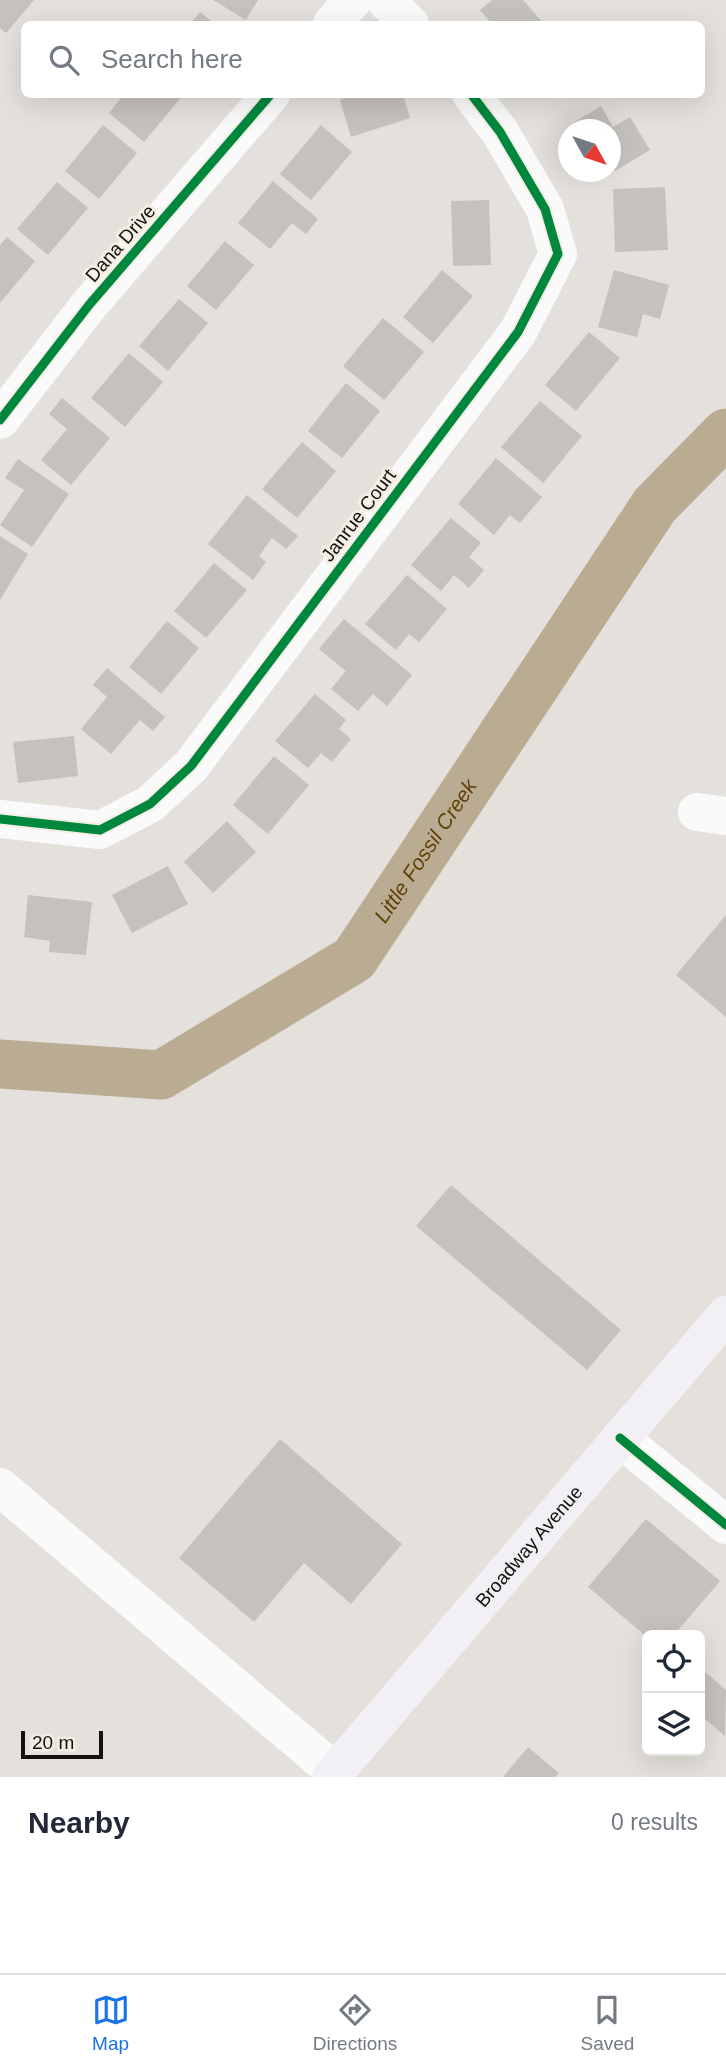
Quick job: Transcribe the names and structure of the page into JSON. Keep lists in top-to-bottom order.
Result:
{
  "streets": {
    "main road": ["Broadway Avenue"],
    "street": ["Dana Drive", "Janrue Court"]
  },
  "water": ["Little Fossil Creek"],
  "scale_bar": "20 m",
  "north": "bottom right",
  "page": {
    "search": "Search here",
    "scale": "20 m",
    "heading": ["Nearby", "0 results"],
    "nav": ["Map", "Directions", "Saved"]
  }
}
